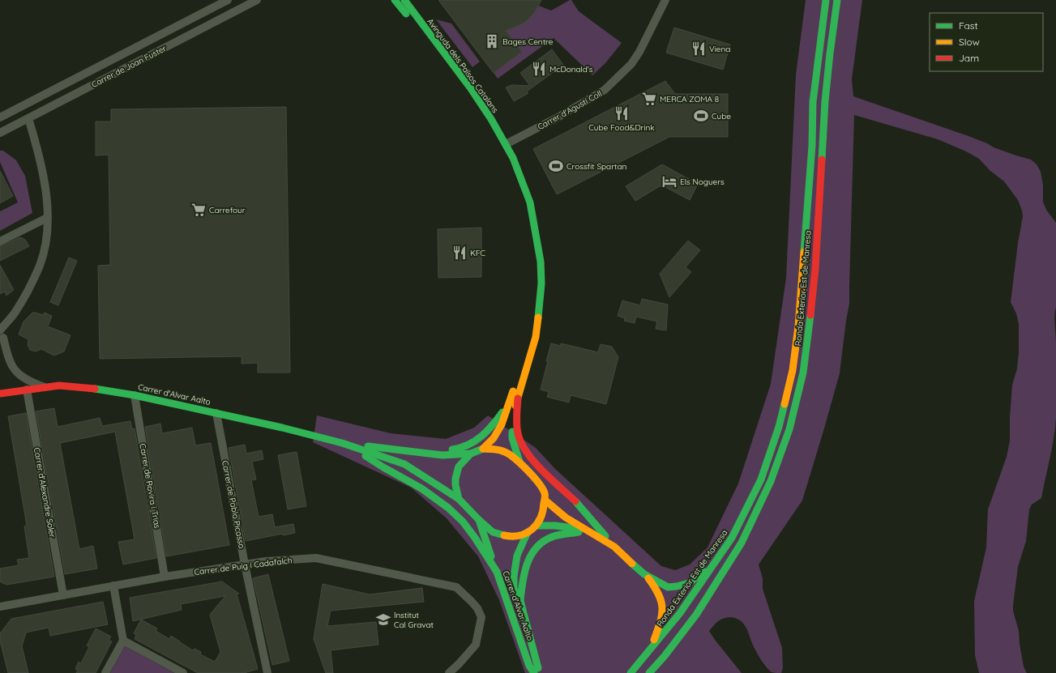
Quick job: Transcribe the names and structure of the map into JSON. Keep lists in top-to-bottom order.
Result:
{
  "streets": {
    "main road": ["Avinguda dels Països Catalans", "Ronda Exterior Est de Manresa", "Carrer d'Alvar Aalto"],
    "street": [
      "Carrer de Joan Fuster",
      "Carrer d'Agustí Coll",
      "Carrer de Rovira i Trias",
      "Carrer d'Alexandre Soler",
      "Carrer de Pablo Picasso",
      "Carrer de Puig i Cadafalch"
    ]
  },
  "crossings": [
    ["Avinguda dels Països Catalans", "Carrer d'Agustí Coll"],
    ["Avinguda dels Països Catalans", "Carrer d'Alvar Aalto"],
    ["Carrer d'Alvar Aalto", "Carrer de Rovira i Trias"],
    ["Carrer d'Alvar Aalto", "Carrer d'Alexandre Soler"],
    ["Carrer d'Alvar Aalto", "Carrer de Pablo Picasso"],
    ["Carrer de Rovira i Trias", "Carrer de Puig i Cadafalch"],
    ["Carrer d'Alexandre Soler", "Carrer de Puig i Cadafalch"],
    ["Carrer de Pablo Picasso", "Carrer de Puig i Cadafalch"]
  ],
  "places": {
    "building": ["Bages Centre"],
    "restaurant": [
      "Viena",
      "McDonald's",
      "Cube Food&Drink",
      "KFC"
    ],
    "supermarket": ["MERCA ZOMA 8", "Carrefour"],
    "sports": ["Cube", "Crossfit Spartan"],
    "hotel": ["Els Noguers"],
    "school or university": ["Institut Cal Gravat"]
  },
  "legend": ["Fast", "Slow", "Jam"]
}
